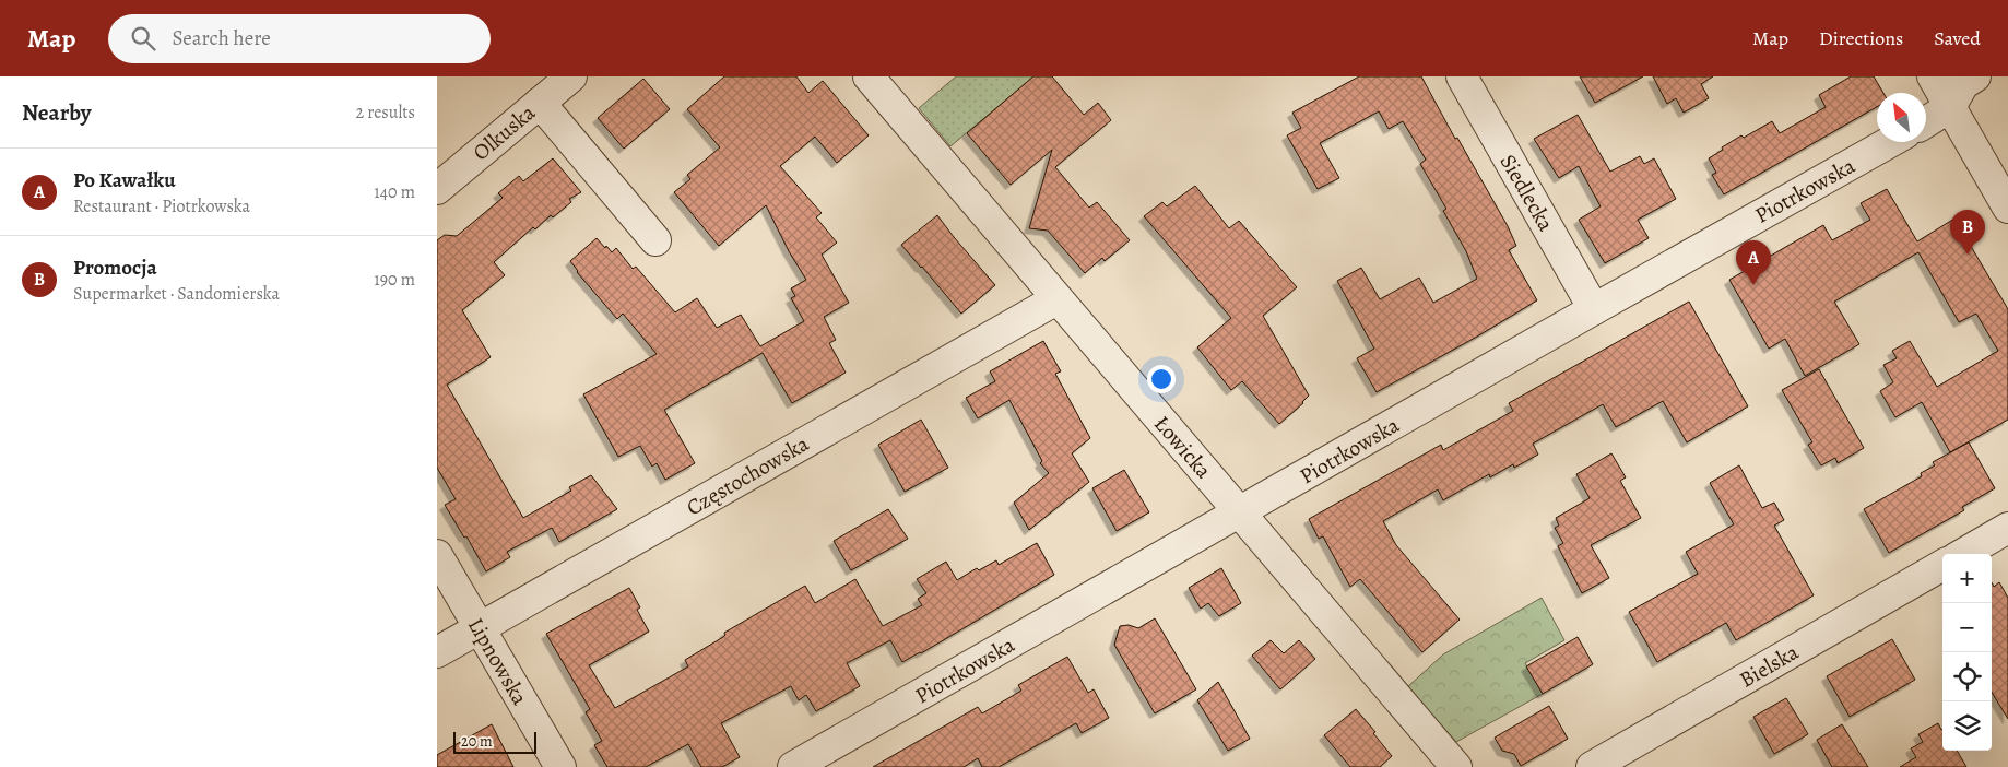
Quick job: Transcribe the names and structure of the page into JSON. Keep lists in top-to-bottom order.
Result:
{
  "streets": {
    "street": [
      "Olkuska",
      "Piotrkowska",
      "Siedlecka",
      "Łowicka",
      "Częstochowska",
      "Lipnowska",
      "Bielska"
    ]
  },
  "crossings": [
    ["Piotrkowska", "Siedlecka"],
    ["Piotrkowska", "Łowicka"],
    ["Łowicka", "Częstochowska"],
    ["Częstochowska", "Lipnowska"]
  ],
  "scale_bar": "20 m",
  "north": "top left",
  "page": {
    "header": "Map",
    "search": "Search here",
    "nav": ["Map", "Directions", "Saved"],
    "heading": ["Nearby", "2 results"],
    "list": [
      {
        "mark": "A",
        "name": "Po Kawałku",
        "note": "Restaurant · Piotrkowska",
        "value": "140 m"
      },
      {
        "mark": "B",
        "name": "Promocja",
        "note": "Supermarket · Sandomierska",
        "value": "190 m"
      }
    ],
    "pins": ["B", "A"],
    "map_buttons": ["+", "−"],
    "scale": "20 m"
  }
}
